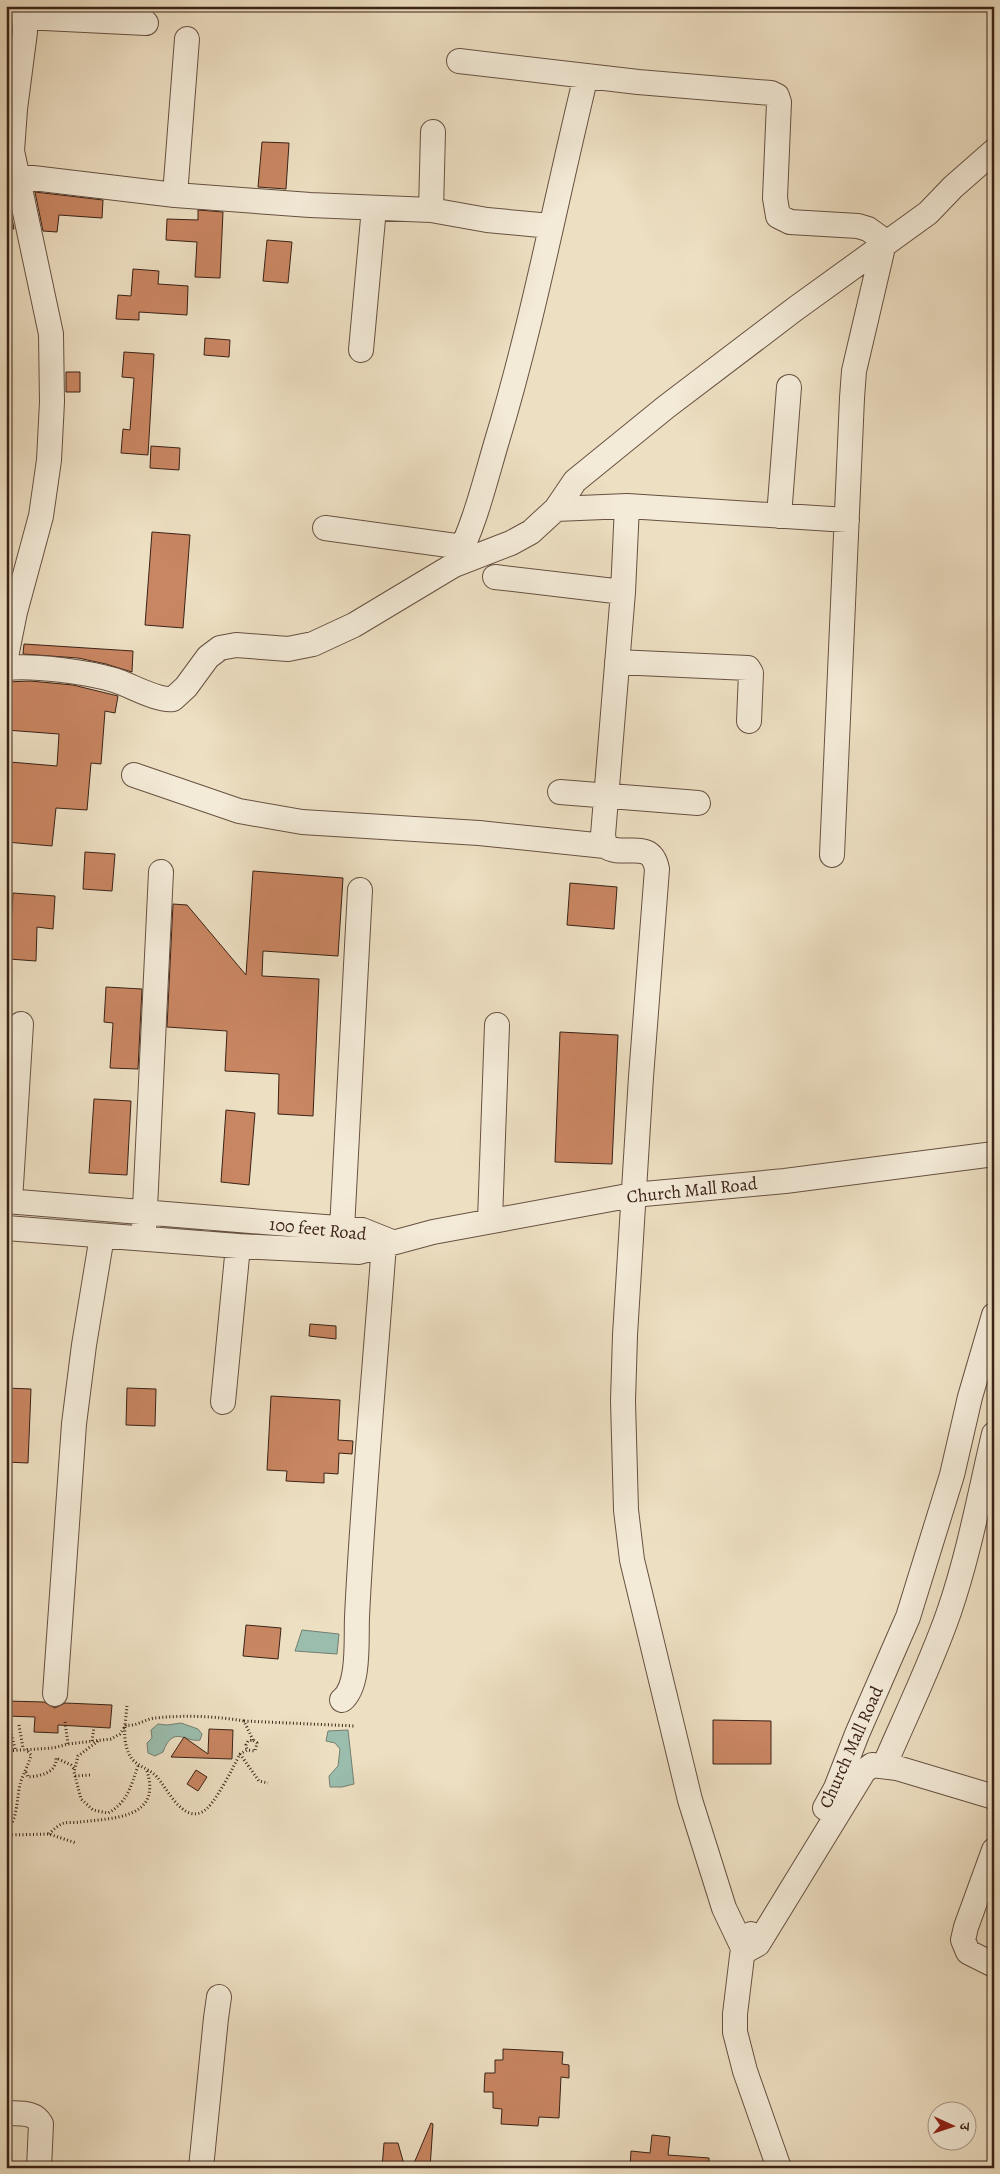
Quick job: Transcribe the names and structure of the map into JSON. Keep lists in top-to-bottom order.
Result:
{
  "streets": {
    "street": ["Church Mall Road", "100 feet Road"]
  },
  "crossings": [
    ["Church Mall Road", "100 feet Road"]
  ],
  "north": "right"
}
